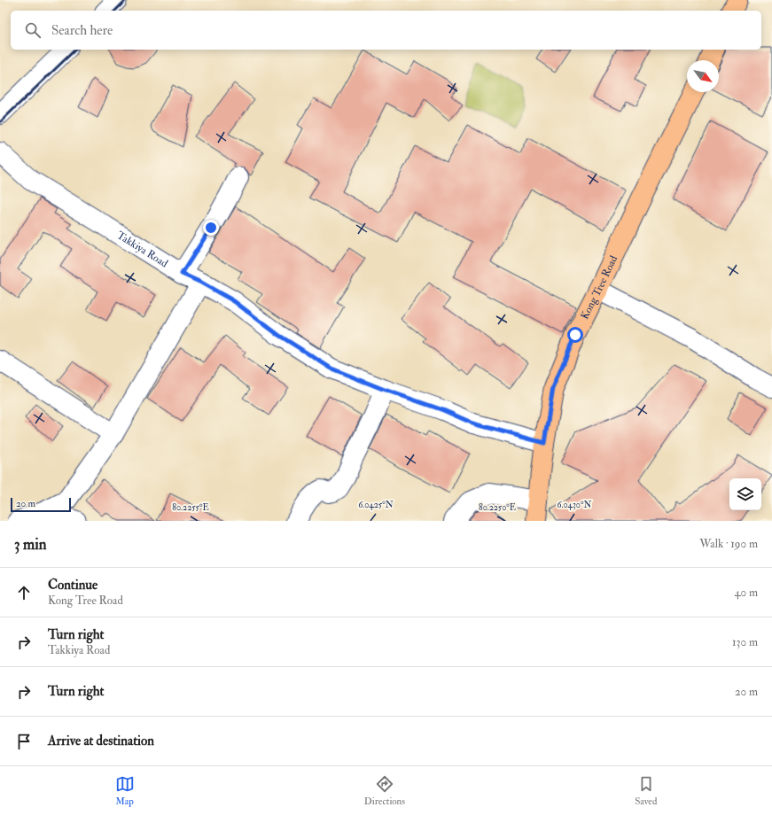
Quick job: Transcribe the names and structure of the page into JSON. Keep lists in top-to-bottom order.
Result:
{
  "streets": {
    "main road": ["Kong Tree Road"],
    "street": ["Takkiya Road"]
  },
  "crossings": [
    ["Takkiya Road", "Kong Tree Road"]
  ],
  "scale_bar": "20 m",
  "north": "bottom right",
  "page": {
    "search": "Search here",
    "scale": "20 m",
    "heading": ["3 min", "Walk · 190 m"],
    "list": [
      ["Continue", "Kong Tree Road", "40 m"],
      ["Turn right", "Takkiya Road", "130 m"],
      ["Turn right", "20 m"],
      "Arrive at destination"
    ],
    "nav": ["Map", "Directions", "Saved"]
  },
  "coordinates": [
    "6.0425°N",
    "6.0430°N",
    "80.2255°E",
    "80.2250°E"
  ]
}
